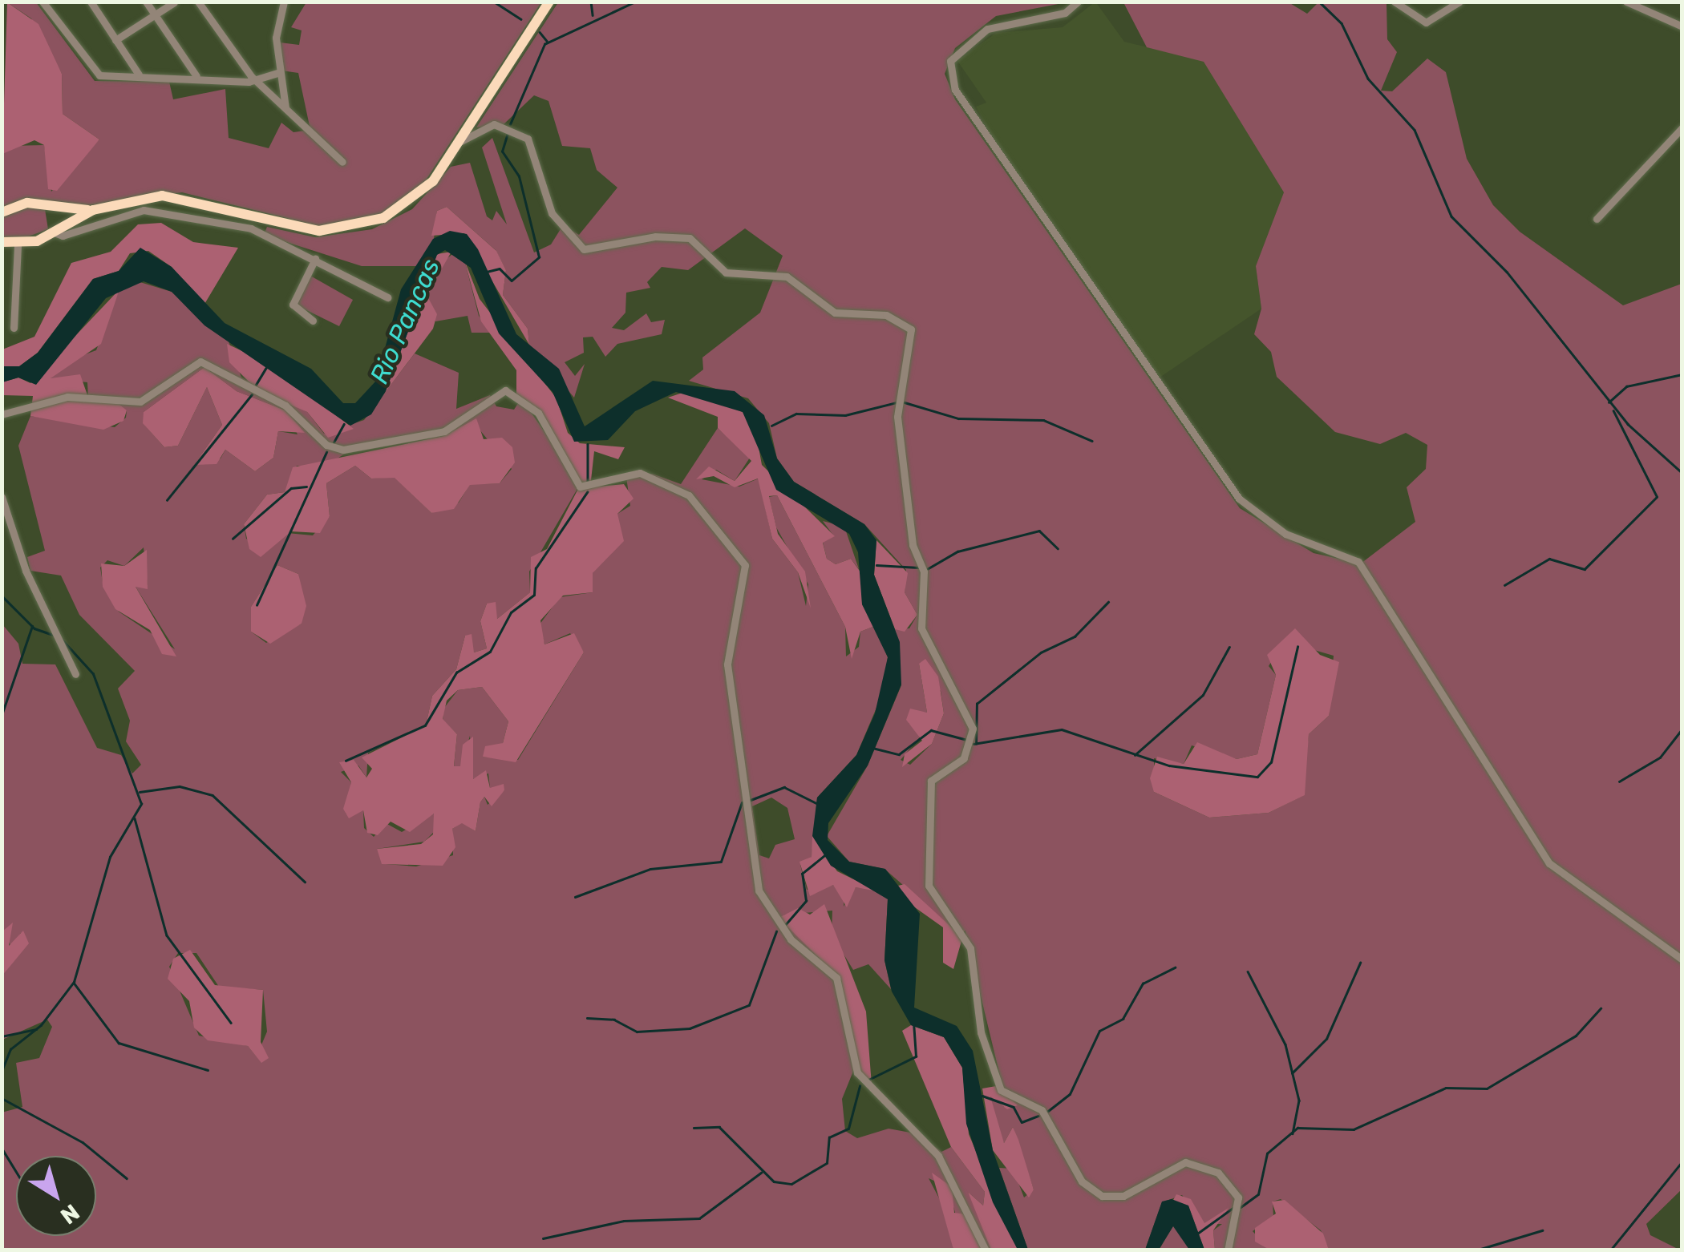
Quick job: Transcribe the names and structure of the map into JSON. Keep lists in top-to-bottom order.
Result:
{
  "water": ["Rio Pancas"],
  "north": "bottom right"
}
